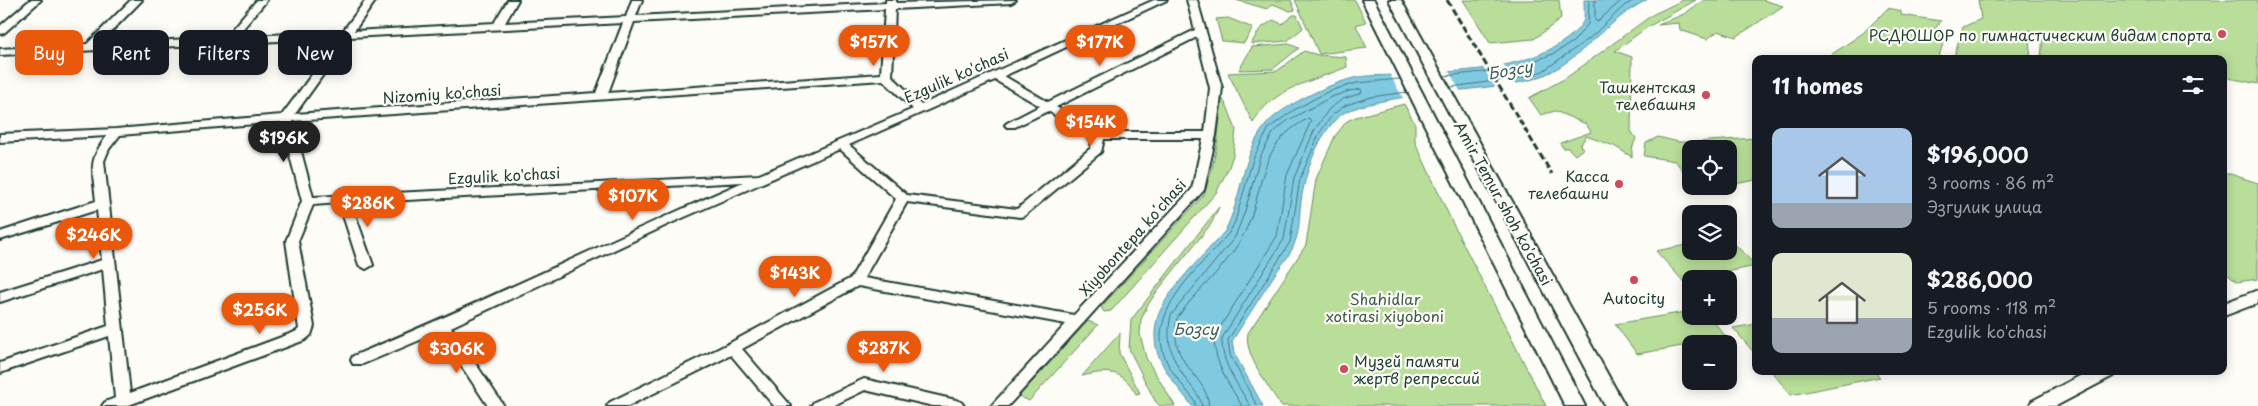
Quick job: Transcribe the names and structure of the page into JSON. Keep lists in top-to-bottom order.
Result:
{
  "streets": {
    "main road": ["Amir Temur shoh ko'chasi"],
    "street": ["Ezgulik ko'chasi", "Nizomiy ko'chasi", "Xiyobontepa koʻchasi"]
  },
  "water": ["Бозсу"],
  "parks": ["Shahidlar xotirasi xiyoboni"],
  "places": [
    "РСДЮШОР по гимнастическим видам спорта",
    "Ташкентская телебашня",
    "Касса телебашни",
    "Autocity",
    "Музей памяти жертв репрессий"
  ],
  "page": {
    "price": [
      "$157K",
      "$177K",
      "$154K",
      "$196K",
      "$107K",
      "$286K",
      "$246K",
      "$143K",
      "$256K",
      "$287K",
      "$306K"
    ],
    "chip": [
      "Buy",
      "Rent",
      "Filters",
      "New"
    ],
    "heading": "11 homes",
    "list": [
      {
        "name": "$196,000",
        "note": "3 rooms · 86 m² · Эзгулик улица"
      },
      {
        "name": "$286,000",
        "note": "5 rooms · 118 m² · Ezgulik ko'chasi"
      }
    ],
    "map_buttons": ["+", "−"]
  }
}
